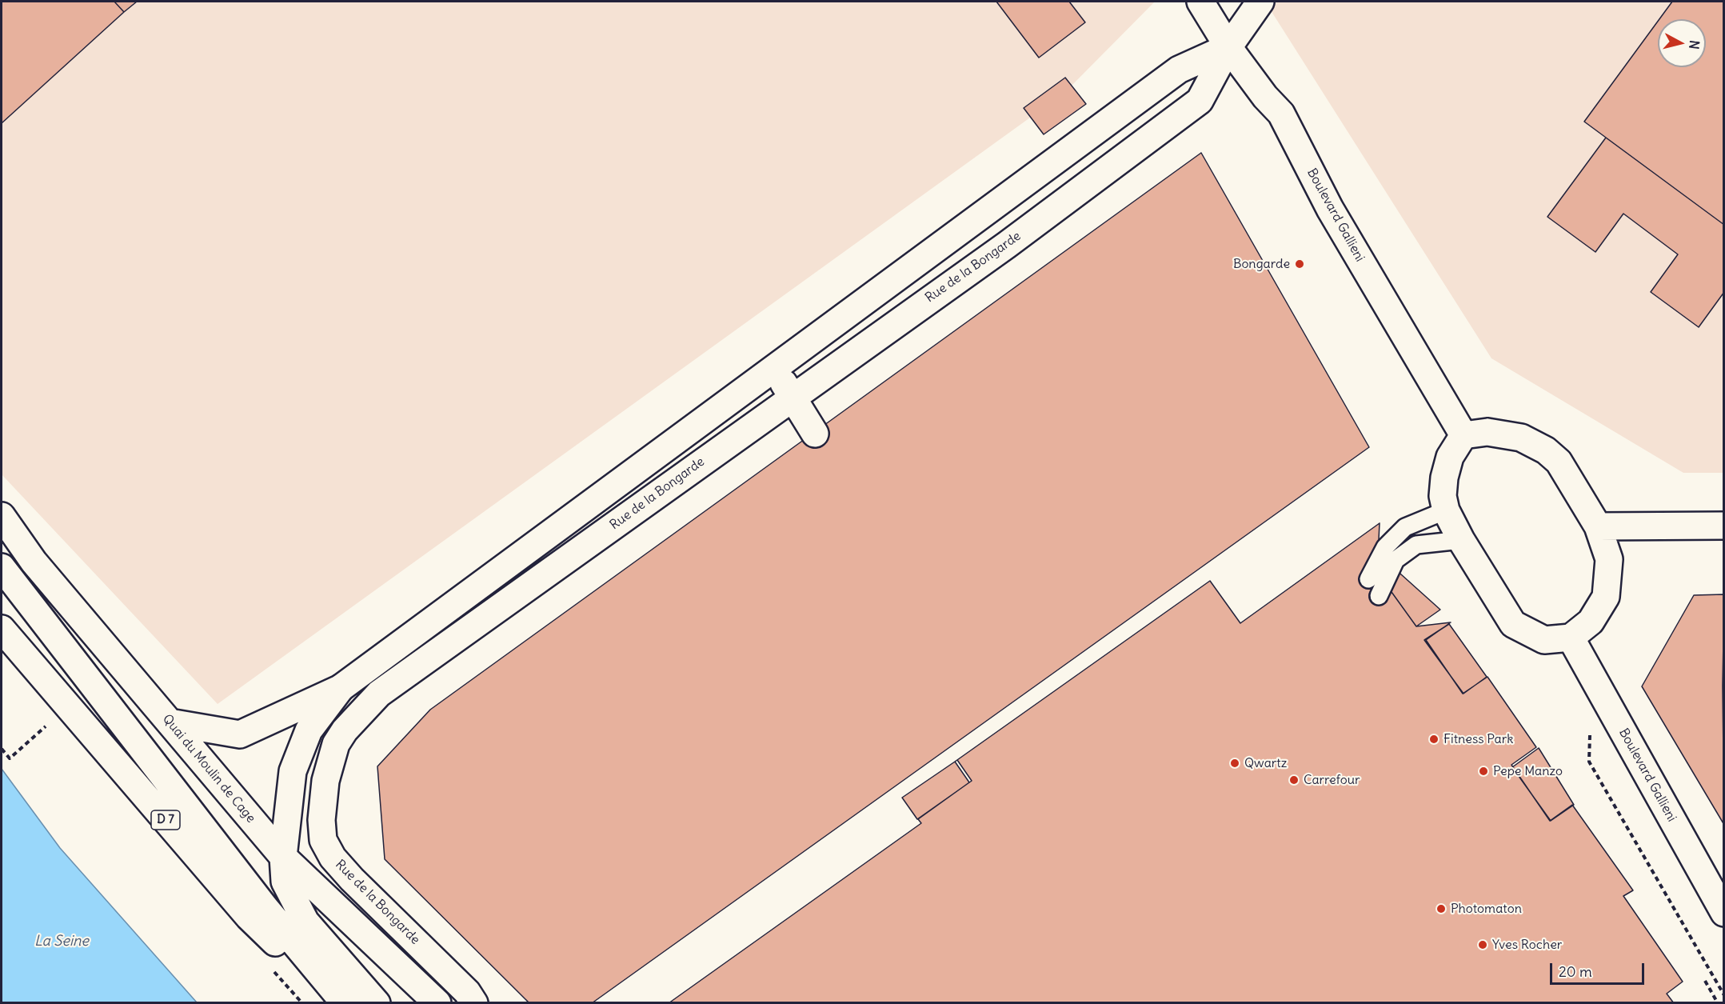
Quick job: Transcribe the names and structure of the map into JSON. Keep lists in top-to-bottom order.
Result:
{
  "streets": {
    "main road": [
      "Boulevard Gallieni",
      "Rue de la Bongarde",
      "Quai du Moulin de Cage",
      "D 7"
    ]
  },
  "crossings": [
    ["Boulevard Gallieni", "Rue de la Bongarde"]
  ],
  "water": ["La Seine"],
  "places": [
    "Bongarde",
    "Fitness Park",
    "Qwartz",
    "Pepe Manzo",
    "Carrefour",
    "Photomaton",
    "Yves Rocher"
  ],
  "scale_bar": "20 m",
  "north": "right"
}
